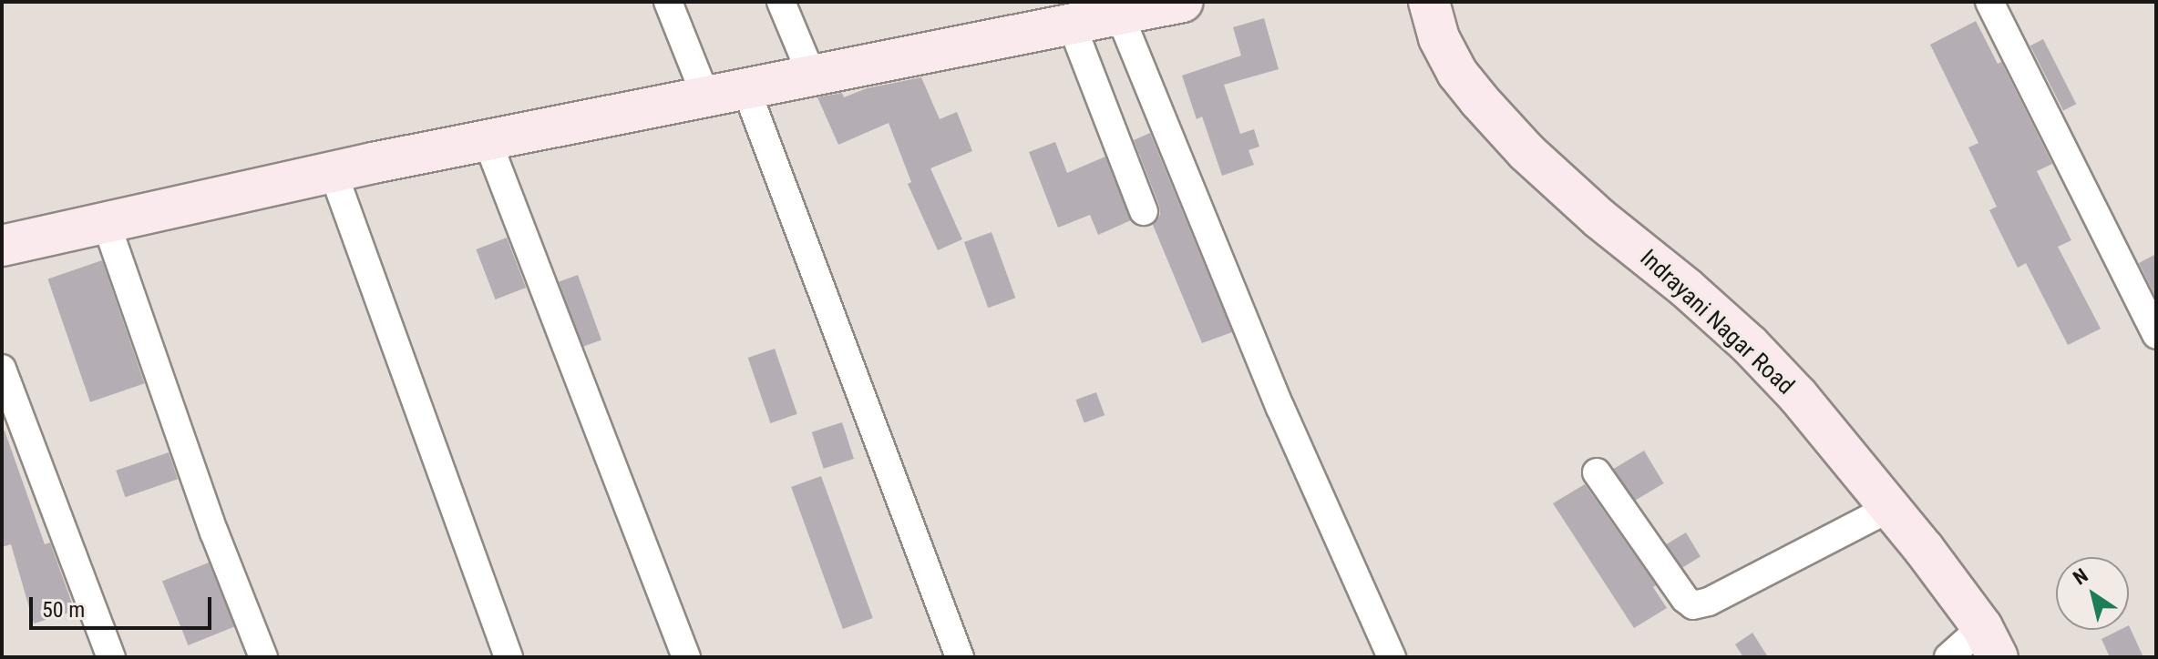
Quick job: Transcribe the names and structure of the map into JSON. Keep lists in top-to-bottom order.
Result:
{
  "streets": {
    "main road": ["Indrayani Nagar Road"]
  },
  "scale_bar": "50 m",
  "north": "top left"
}
